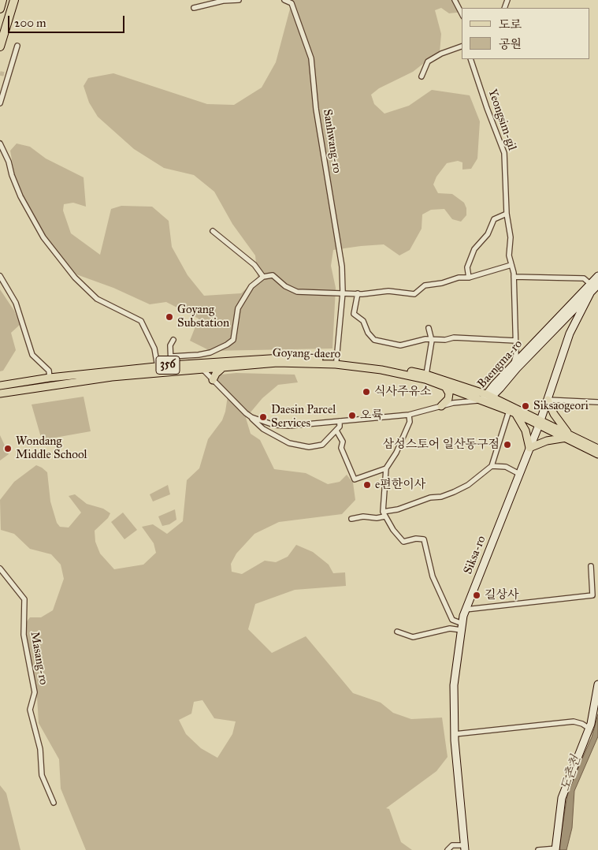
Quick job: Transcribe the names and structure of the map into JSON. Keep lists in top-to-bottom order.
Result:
{
  "streets": {
    "main road": ["Goyang-daero", "356"],
    "street": [
      "Yeongsim-gil",
      "Sanhwang-ro",
      "Baengma-ro",
      "Siksa-ro",
      "Masang-ro"
    ]
  },
  "crossings": [
    ["Yeongsim-gil", "Baengma-ro"],
    ["Sanhwang-ro", "Goyang-daero"],
    ["Goyang-daero", "Baengma-ro"],
    ["Goyang-daero", "Siksa-ro"],
    ["Baengma-ro", "Siksa-ro"]
  ],
  "water": ["도촌천"],
  "places": [
    "Goyang Substation",
    "식사주유소",
    "Siksaogeori",
    "오륙",
    "Daesin Parcel Services",
    "삼성스토어 일산동구점",
    "Wondang Middle School",
    "e편한이사",
    "길상사"
  ],
  "legend": ["도로", "공원"],
  "scale_bar": "200 m"
}
